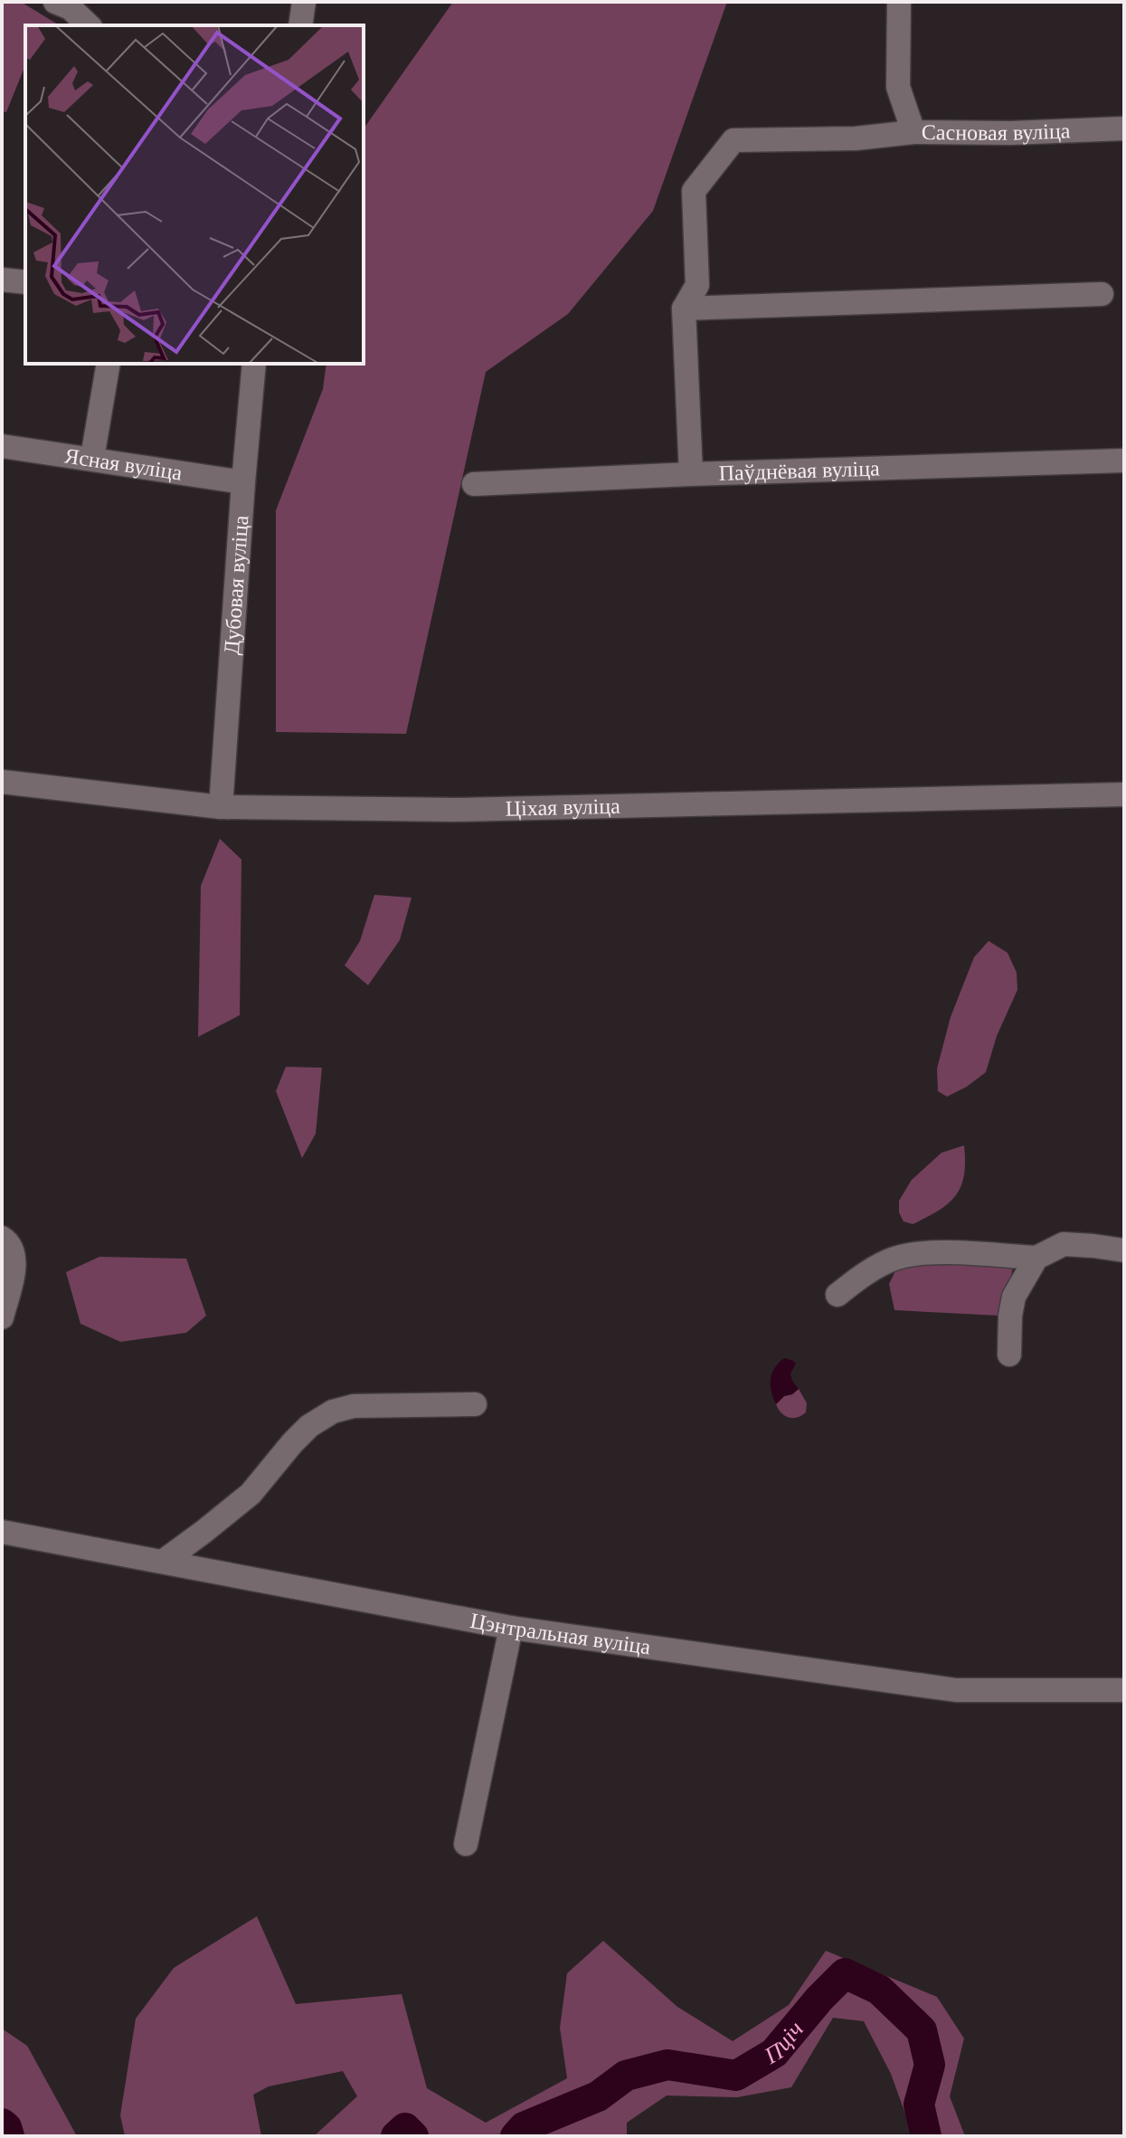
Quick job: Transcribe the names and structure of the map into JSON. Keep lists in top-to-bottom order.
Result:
{
  "streets": {
    "street": [
      "Сасновая вуліца",
      "Ясная вуліца",
      "Паўднёвая вуліца",
      "Дубовая вуліца",
      "Ціхая вуліца",
      "Цэнтральная вуліца"
    ]
  },
  "crossings": [
    ["Ясная вуліца", "Дубовая вуліца"],
    ["Дубовая вуліца", "Ціхая вуліца"]
  ],
  "water": ["Пціч"]
}
